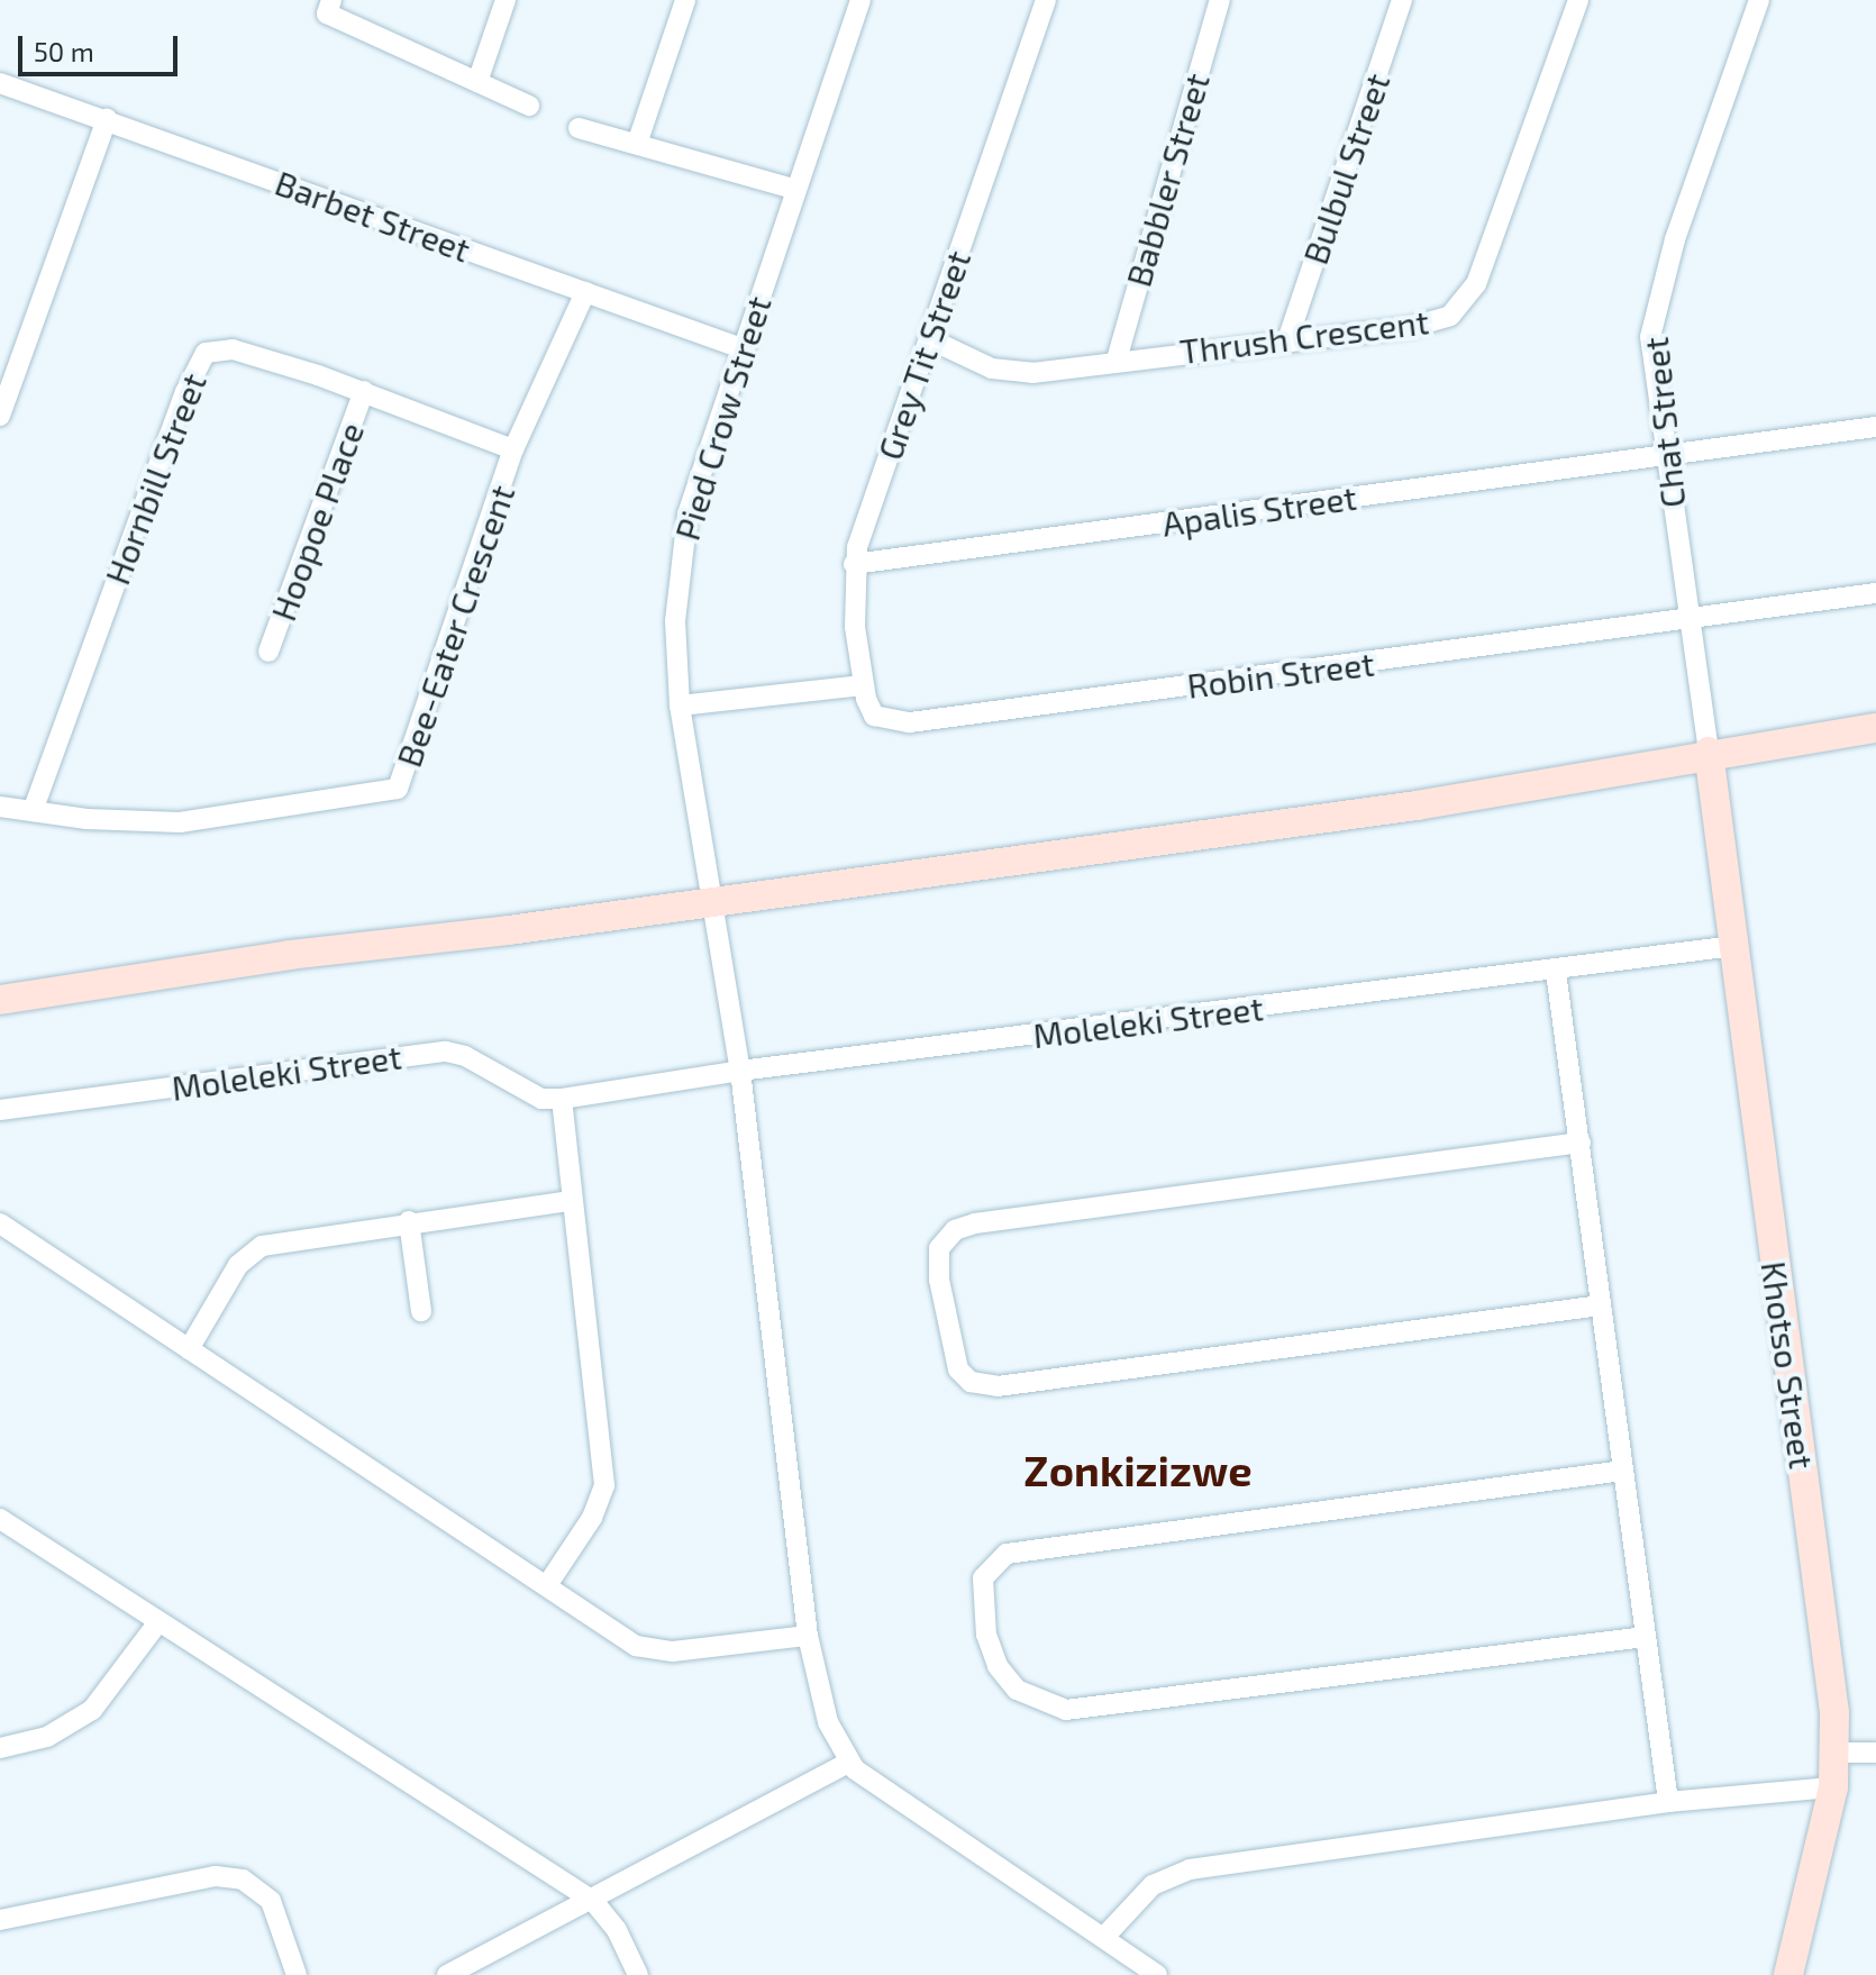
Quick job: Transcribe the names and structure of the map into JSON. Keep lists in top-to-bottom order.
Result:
{
  "streets": {
    "street": [
      "Bulbul Street",
      "Babbler Street",
      "Barbet Street",
      "Thrush Crescent",
      "Grey Tit Street",
      "Pied Crow Street",
      "Chat Street",
      "Hornbill Street",
      "Apalis Street",
      "Hoopoe Place",
      "Bee-Eater Crescent",
      "Robin Street",
      "Moleleki Street",
      "Khotso Street"
    ]
  },
  "crossings": [
    ["Bulbul Street", "Thrush Crescent"],
    ["Babbler Street", "Thrush Crescent"],
    ["Barbet Street", "Pied Crow Street"],
    ["Barbet Street", "Bee-Eater Crescent"],
    ["Thrush Crescent", "Grey Tit Street"],
    ["Grey Tit Street", "Apalis Street"],
    ["Grey Tit Street", "Robin Street"],
    ["Pied Crow Street", "Moleleki Street"],
    ["Chat Street", "Apalis Street"],
    ["Chat Street", "Robin Street"],
    ["Chat Street", "Khotso Street"],
    ["Hornbill Street", "Hoopoe Place"],
    ["Hornbill Street", "Bee-Eater Crescent"],
    ["Moleleki Street", "Khotso Street"]
  ],
  "districts": ["Zonkizizwe"],
  "scale_bar": "50 m"
}
